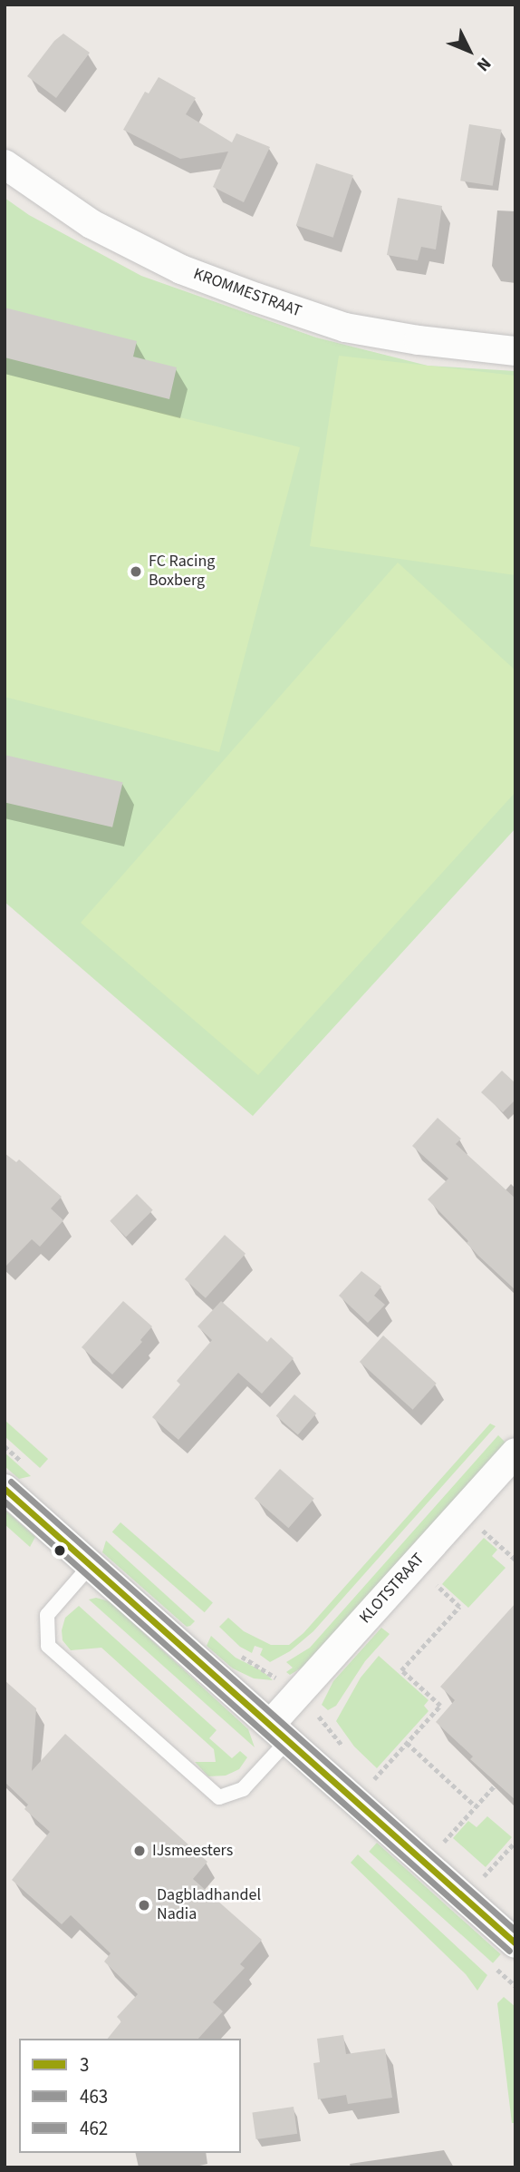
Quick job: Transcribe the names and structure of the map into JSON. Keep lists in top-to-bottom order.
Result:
{
  "streets": {
    "street": ["KROMMESTRAAT", "KLOTSTRAAT"]
  },
  "places": ["FC Racing Boxberg", "IJsmeesters", "Dagbladhandel Nadia"],
  "lines": ["transit line 462", "transit line 3", "transit line 463"],
  "legend": ["3", "463", "462"],
  "north": "bottom right"
}
